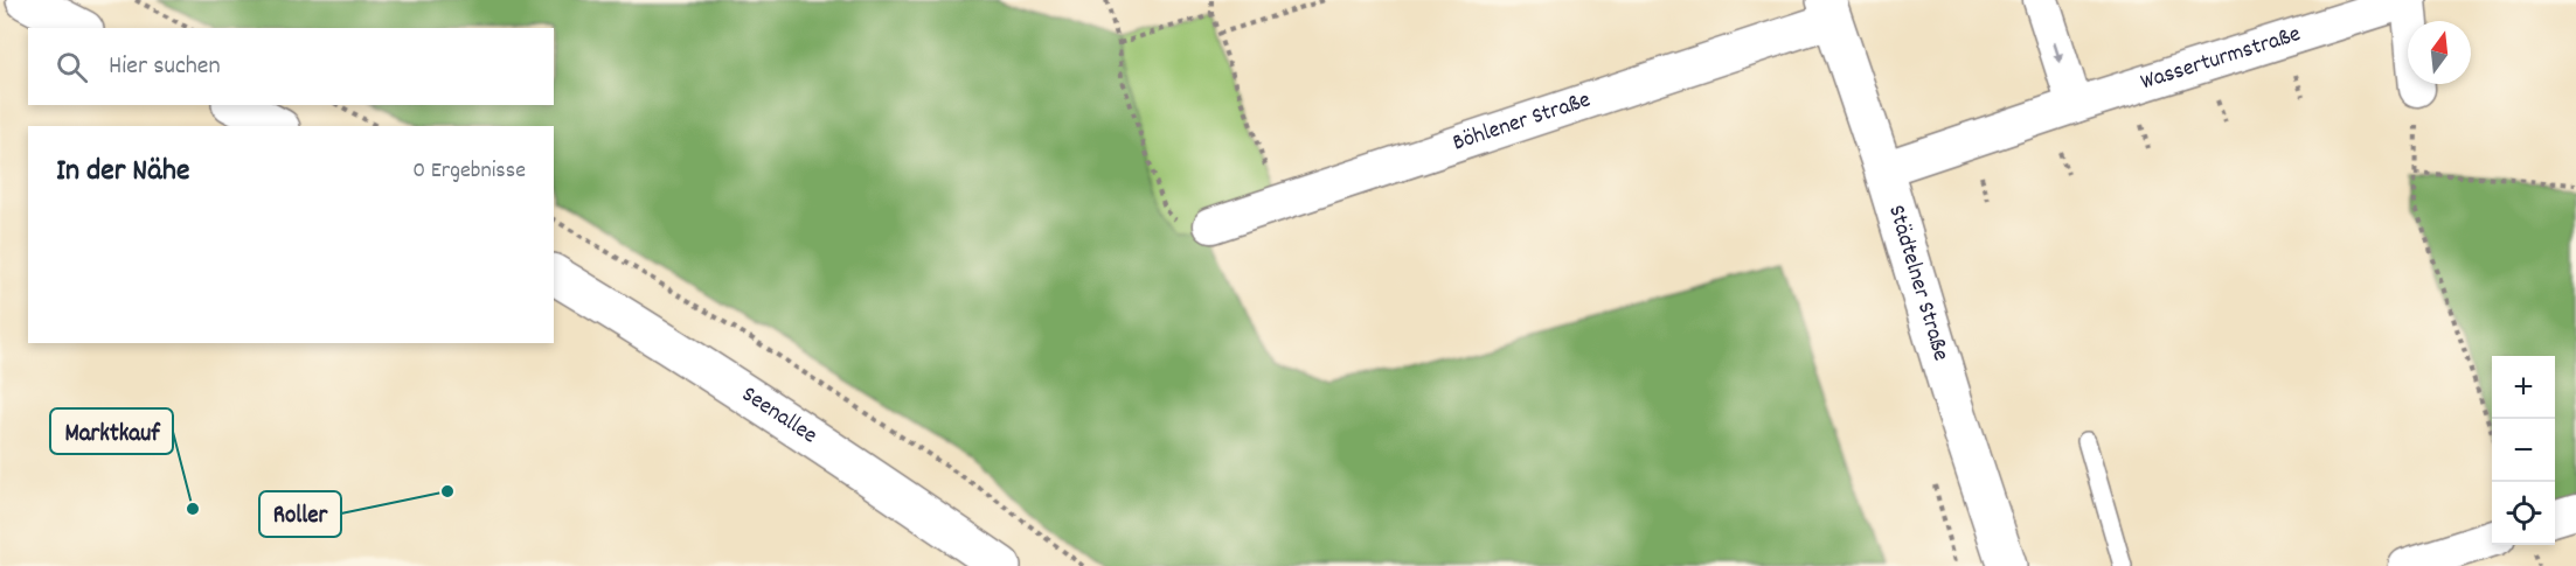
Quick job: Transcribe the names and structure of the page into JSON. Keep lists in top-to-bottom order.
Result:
{
  "streets": {
    "main road": ["Städtelner Straße", "Seenallee"],
    "street": ["Wasserturmstraße", "Böhlener Straße"]
  },
  "crossings": [
    ["Wasserturmstraße", "Städtelner Straße"],
    ["Böhlener Straße", "Städtelner Straße"]
  ],
  "places": ["Roller", "Marktkauf"],
  "north": "top",
  "page": {
    "search": "Hier suchen",
    "heading": ["In der Nähe", "0 Ergebnisse"],
    "map_buttons": ["+", "−"]
  }
}
